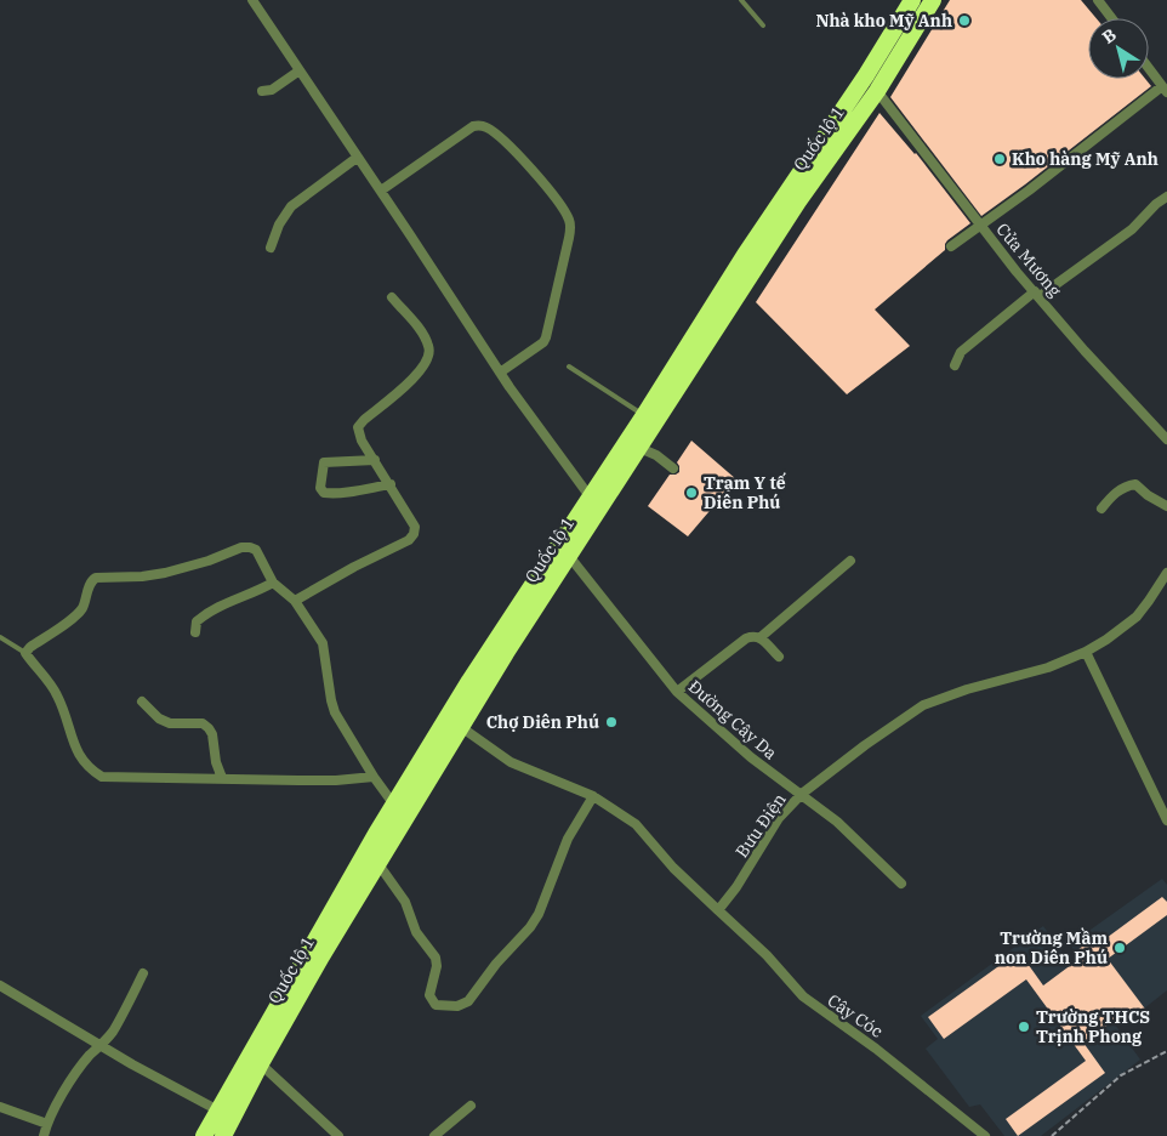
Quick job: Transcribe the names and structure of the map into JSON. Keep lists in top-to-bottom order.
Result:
{
  "streets": {
    "highway": ["Quốc lộ 1"],
    "street": [
      "Cửa Mương",
      "Đường Cây Da",
      "Bưu Điện",
      "Cây Cóc"
    ]
  },
  "crossings": [
    ["Quốc lộ 1", "Cửa Mương"],
    ["Quốc lộ 1", "Đường Cây Da"],
    ["Đường Cây Da", "Bưu Điện"],
    ["Bưu Điện", "Cây Cóc"]
  ],
  "places": [
    "Nhà kho Mỹ Anh",
    "Kho hàng Mỹ Anh",
    "Trạm Y tế Diên Phú",
    "Chợ Diên Phú",
    "Trường Mầm non Diên Phú",
    "Trường THCS Trịnh Phong"
  ],
  "north": "top left"
}
